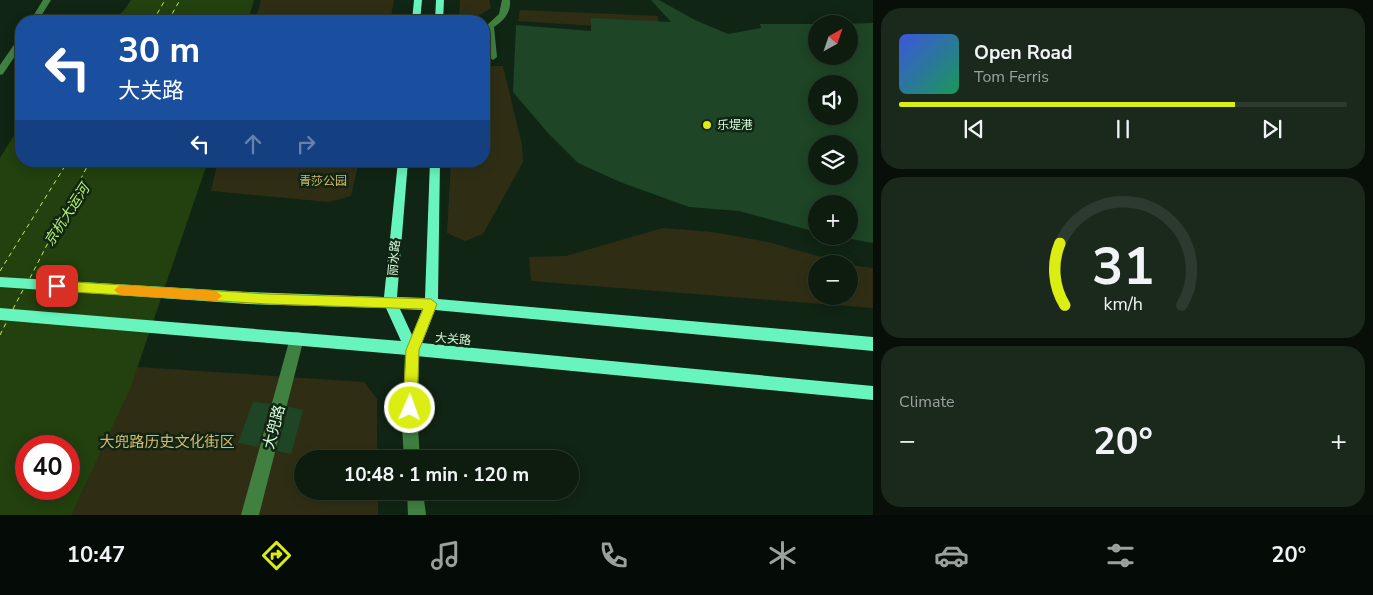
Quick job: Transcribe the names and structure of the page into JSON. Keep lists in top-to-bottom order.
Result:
{
  "streets": {
    "main road": ["丽水路", "大关路"],
    "street": ["大兜路"]
  },
  "crossings": [
    ["丽水路", "大关路"],
    ["大关路", "大兜路"]
  ],
  "water": ["京杭大运河"],
  "parks": ["青莎公园", "大兜路历史文化街区"],
  "places": ["乐堤港"],
  "north": "top right",
  "page": {
    "map_buttons": ["+", "−"],
    "turn": ["30 m", "大关路"],
    "song": ["Open Road", "Tom Ferris"],
    "tile": "Climate",
    "heat": ["−", "20°", "+"],
    "limit": "40",
    "trip": "10:48 · 1 min · 120 m",
    "tabs": ["10:47", "20°"],
    "gauge": ["31", "km/h"]
  }
}
